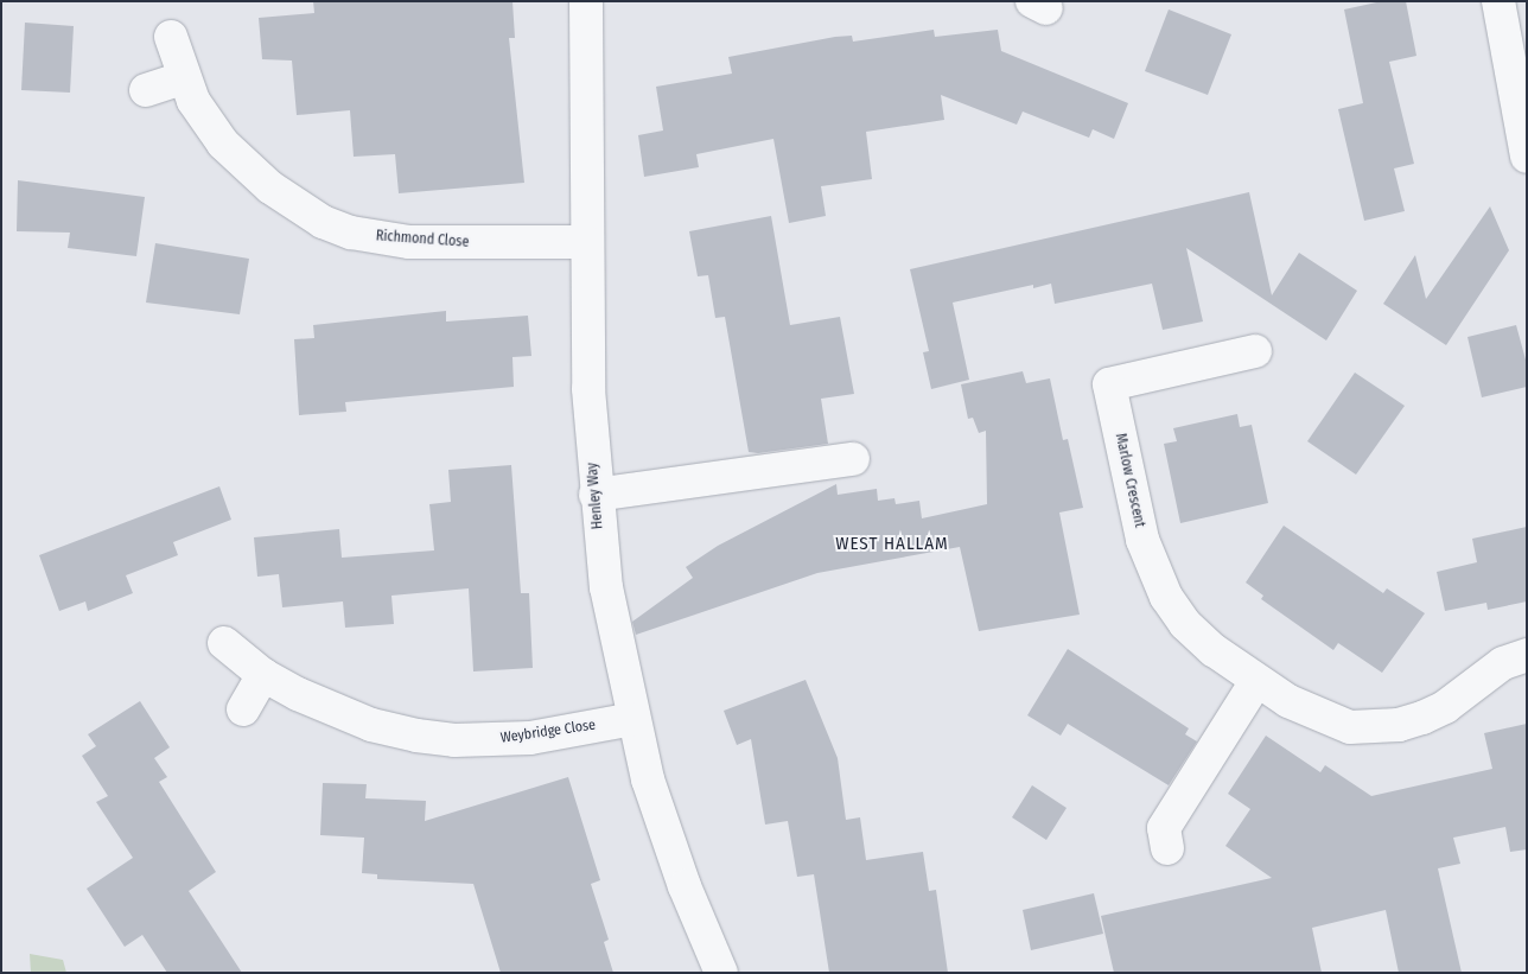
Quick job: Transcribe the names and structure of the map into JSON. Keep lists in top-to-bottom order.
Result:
{
  "streets": {
    "street": [
      "Richmond Close",
      "Marlow Crescent",
      "Henley Way",
      "Weybridge Close"
    ]
  },
  "crossings": [
    ["Richmond Close", "Henley Way"],
    ["Henley Way", "Weybridge Close"]
  ],
  "districts": ["WEST HALLAM"]
}
